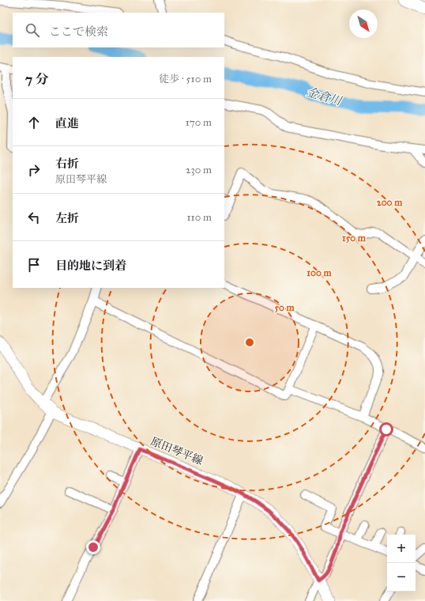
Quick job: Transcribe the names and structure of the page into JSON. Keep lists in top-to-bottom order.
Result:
{
  "streets": {
    "main road": ["原田琴平線"]
  },
  "water": ["金倉川"],
  "north": "bottom right",
  "page": {
    "search": "ここで検索",
    "heading": ["7 分", "徒歩 · 510 m"],
    "list": [
      ["直進", "170 m"],
      ["右折", "原田琴平線", "230 m"],
      ["左折", "110 m"],
      "目的地に到着"
    ],
    "map_buttons": ["+", "−"]
  },
  "rings": [
    "200 m",
    "150 m",
    "100 m",
    "50 m"
  ]
}
